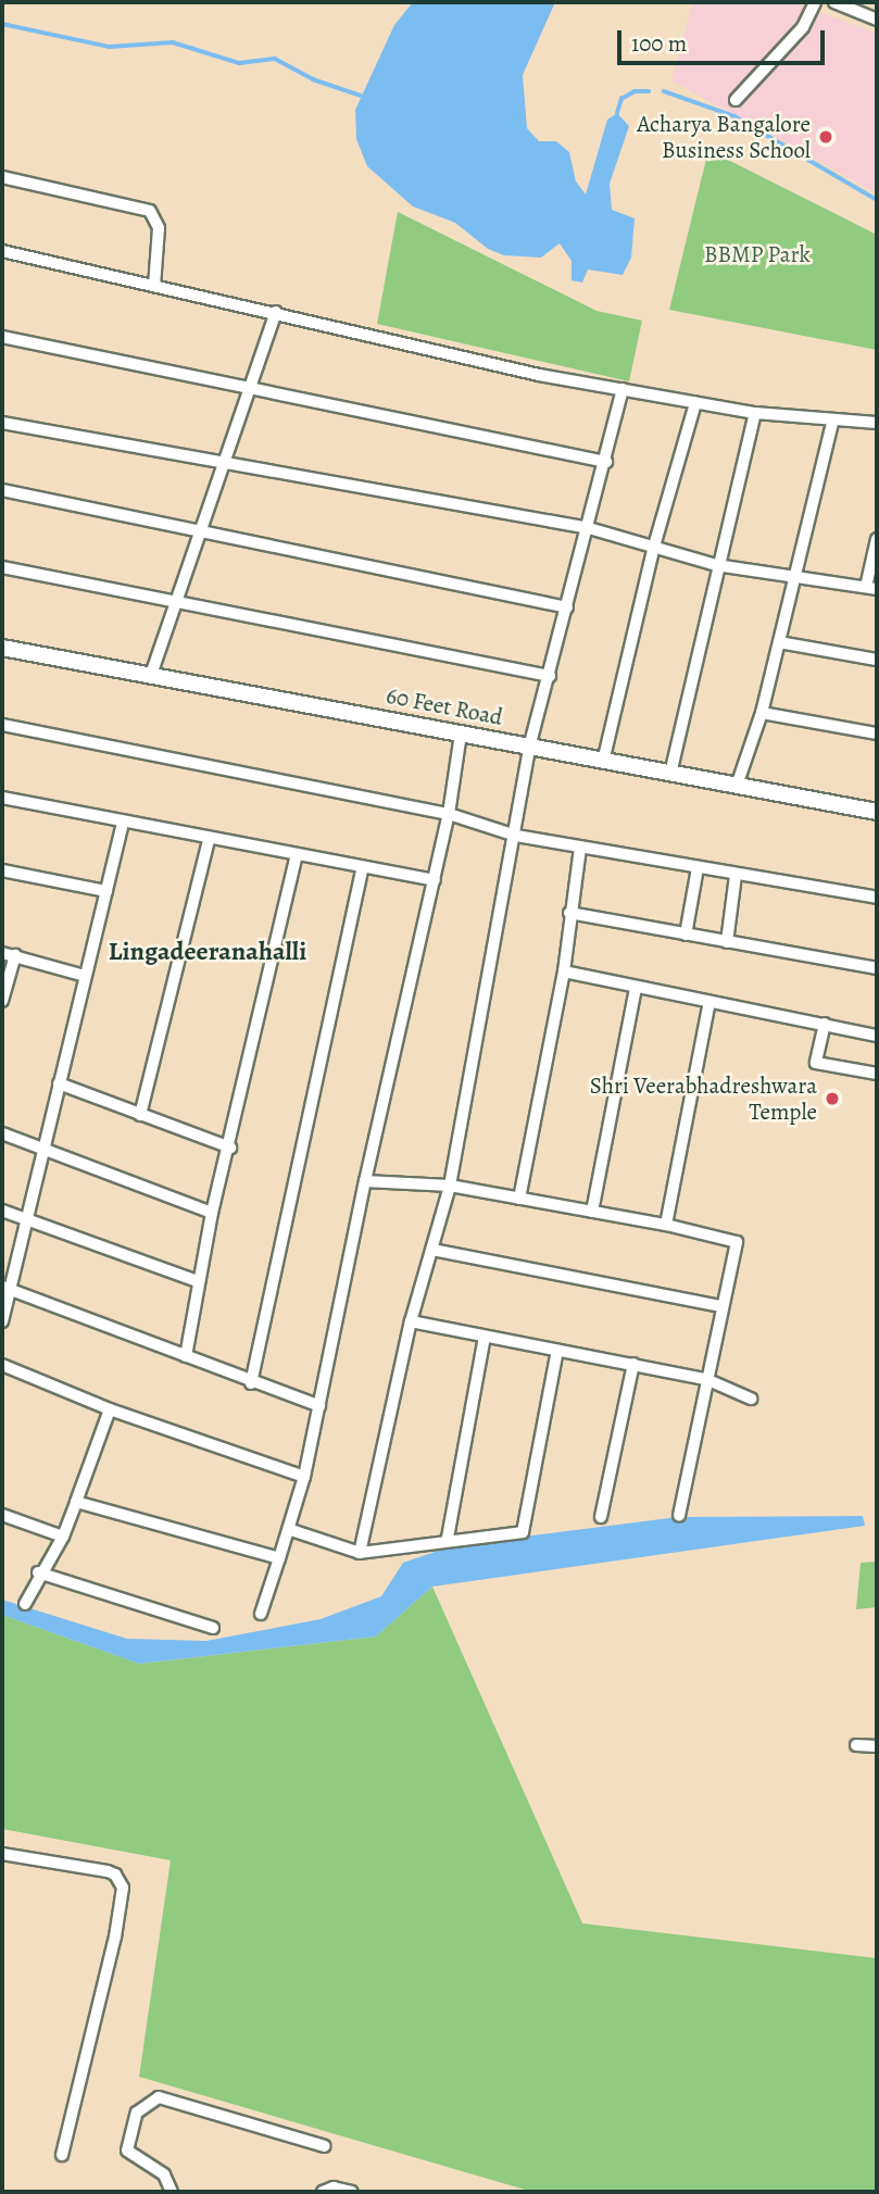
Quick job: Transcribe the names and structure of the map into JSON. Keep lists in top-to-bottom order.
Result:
{
  "streets": {
    "street": ["60 Feet Road"]
  },
  "districts": ["Lingadeeranahalli"],
  "parks": ["BBMP Park"],
  "places": ["Acharya Bangalore Business School", "Shri Veerabhadreshwara Temple"],
  "scale_bar": "100 m"
}
